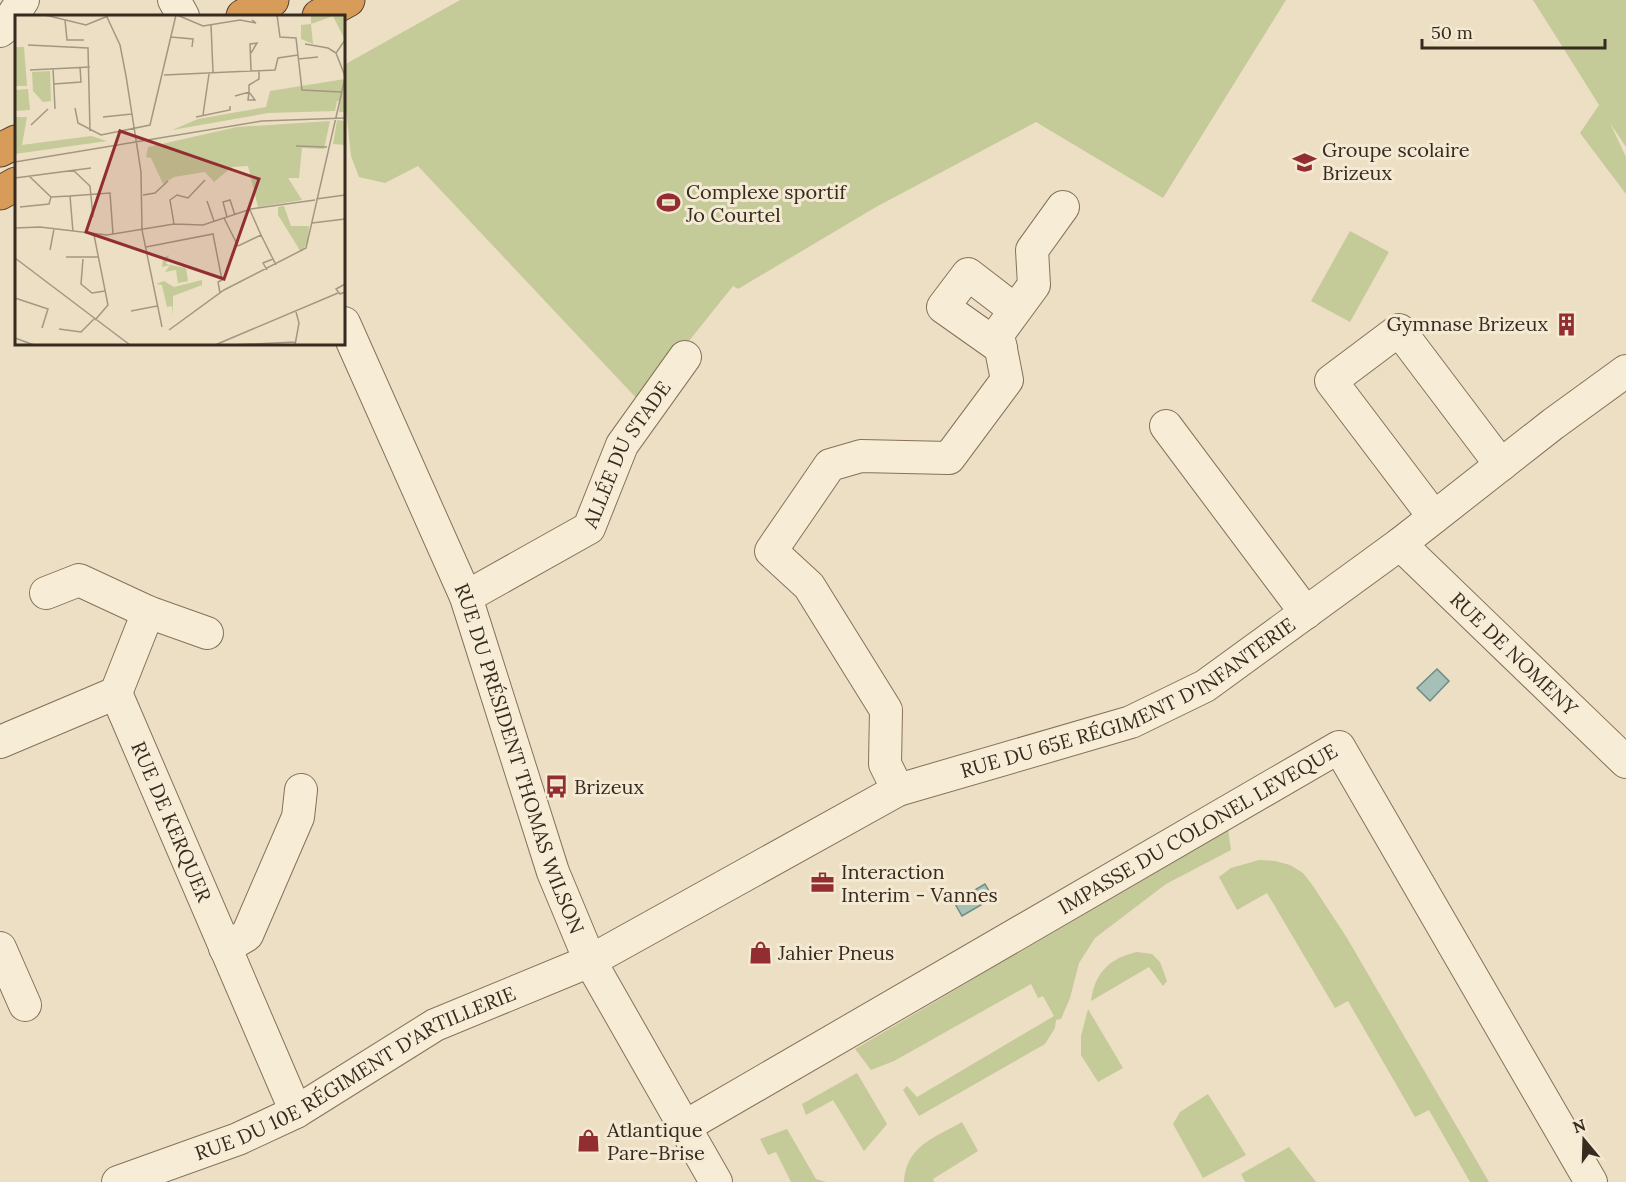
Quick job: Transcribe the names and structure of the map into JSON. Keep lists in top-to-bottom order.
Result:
{
  "streets": {
    "street": [
      "ALLÉE DU STADE",
      "RUE DE NOMENY",
      "RUE DU 65E RÉGIMENT D'INFANTERIE",
      "RUE DU PRÉSIDENT THOMAS WILSON",
      "RUE DE KERQUER",
      "IMPASSE DU COLONEL LEVEQUE",
      "RUE DU 10E RÉGIMENT D'ARTILLERIE"
    ]
  },
  "crossings": [
    ["ALLÉE DU STADE", "RUE DU PRÉSIDENT THOMAS WILSON"],
    ["RUE DE NOMENY", "RUE DU 65E RÉGIMENT D'INFANTERIE"],
    ["RUE DU 65E RÉGIMENT D'INFANTERIE", "RUE DU PRÉSIDENT THOMAS WILSON"],
    ["RUE DU 65E RÉGIMENT D'INFANTERIE", "RUE DU 10E RÉGIMENT D'ARTILLERIE"],
    ["RUE DU PRÉSIDENT THOMAS WILSON", "IMPASSE DU COLONEL LEVEQUE"],
    ["RUE DU PRÉSIDENT THOMAS WILSON", "RUE DU 10E RÉGIMENT D'ARTILLERIE"],
    ["RUE DE KERQUER", "RUE DU 10E RÉGIMENT D'ARTILLERIE"]
  ],
  "places": {
    "school or university": ["Groupe scolaire Brizeux"],
    "sports": ["Complexe sportif Jo Courtel"],
    "building": ["Gymnase Brizeux"],
    "bus stop": ["Brizeux"],
    "office": ["Interaction Interim - Vannes"],
    "shop": ["Jahier Pneus", "Atlantique Pare-Brise"]
  },
  "scale_bar": "50 m",
  "north": "top"
}
